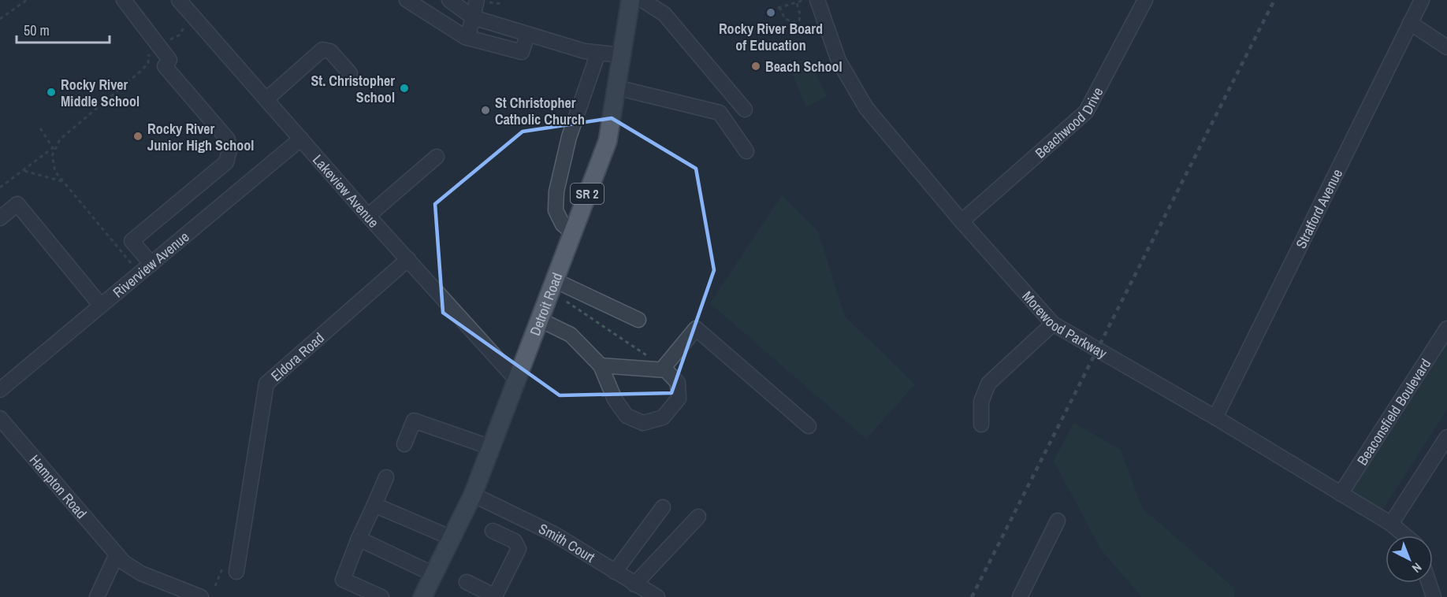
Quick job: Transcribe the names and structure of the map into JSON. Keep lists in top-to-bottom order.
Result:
{
  "streets": {
    "main road": ["SR 2", "Detroit Road"],
    "street": [
      "Beachwood Drive",
      "Lakeview Avenue",
      "Stratford Avenue",
      "Riverview Avenue",
      "Morewood Parkway",
      "Eldora Road",
      "Beaconsfield Boulevard",
      "Hampton Road",
      "Smith Court"
    ]
  },
  "crossings": [
    ["Beachwood Drive", "Morewood Parkway"],
    ["Lakeview Avenue", "Riverview Avenue"],
    ["Lakeview Avenue", "Detroit Road"],
    ["Lakeview Avenue", "Eldora Road"],
    ["Stratford Avenue", "Morewood Parkway"],
    ["Detroit Road", "Smith Court"],
    ["Morewood Parkway", "Beaconsfield Boulevard"]
  ],
  "places": [
    "Rocky River Board of Education",
    "Beach School",
    "St. Christopher School",
    "Rocky River Middle School",
    "St Christopher Catholic Church",
    "Rocky River Junior High School"
  ],
  "scale_bar": "50 m",
  "north": "bottom right"
}
